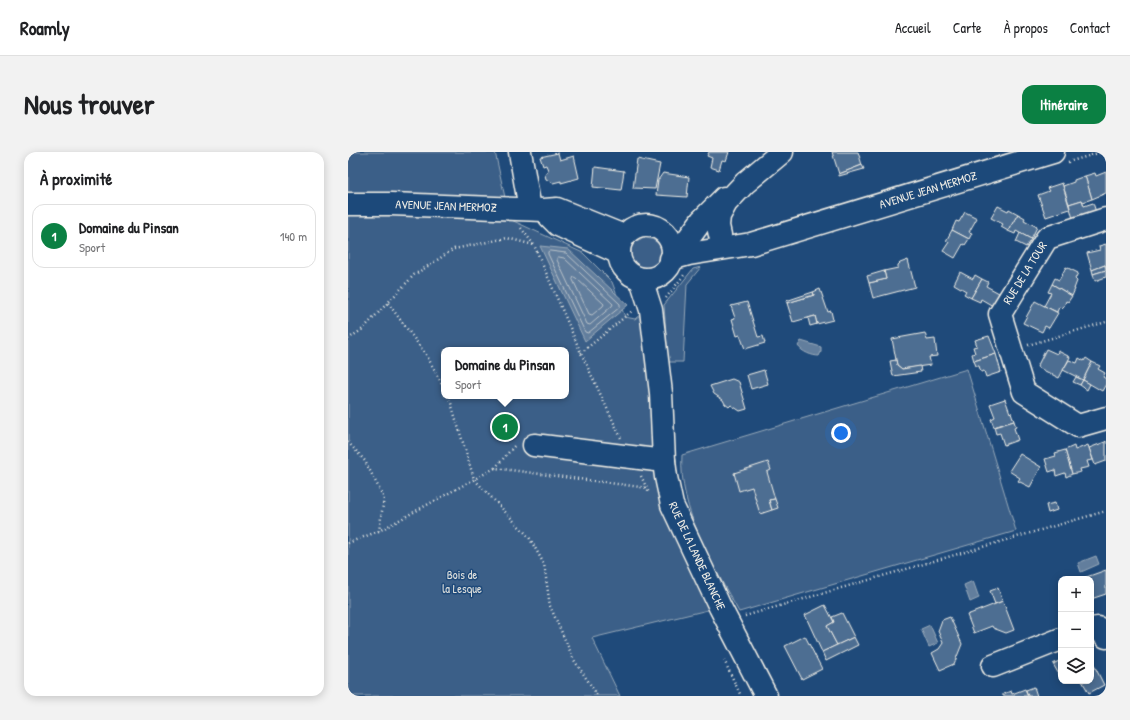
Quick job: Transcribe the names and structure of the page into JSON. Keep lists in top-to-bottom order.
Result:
{
  "streets": {
    "street": ["AVENUE JEAN MERMOZ", "RUE DE LA TOUR", "RUE DE LA LANDE BLANCHE"]
  },
  "crossings": [
    ["AVENUE JEAN MERMOZ", "RUE DE LA LANDE BLANCHE"]
  ],
  "parks": ["Bois de la Lesque"],
  "page": {
    "header": "Roamly",
    "nav": [
      "Accueil",
      "Carte",
      "À propos",
      "Contact"
    ],
    "title": "Nous trouver",
    "buttons": "Itinéraire",
    "heading": "À proximité",
    "list": [
      {
        "mark": "1",
        "name": "Domaine du Pinsan",
        "note": "Sport",
        "value": "140 m"
      }
    ],
    "popup": ["Domaine du Pinsan", "Sport"],
    "pins": "1",
    "map_buttons": ["+", "−"]
  }
}
